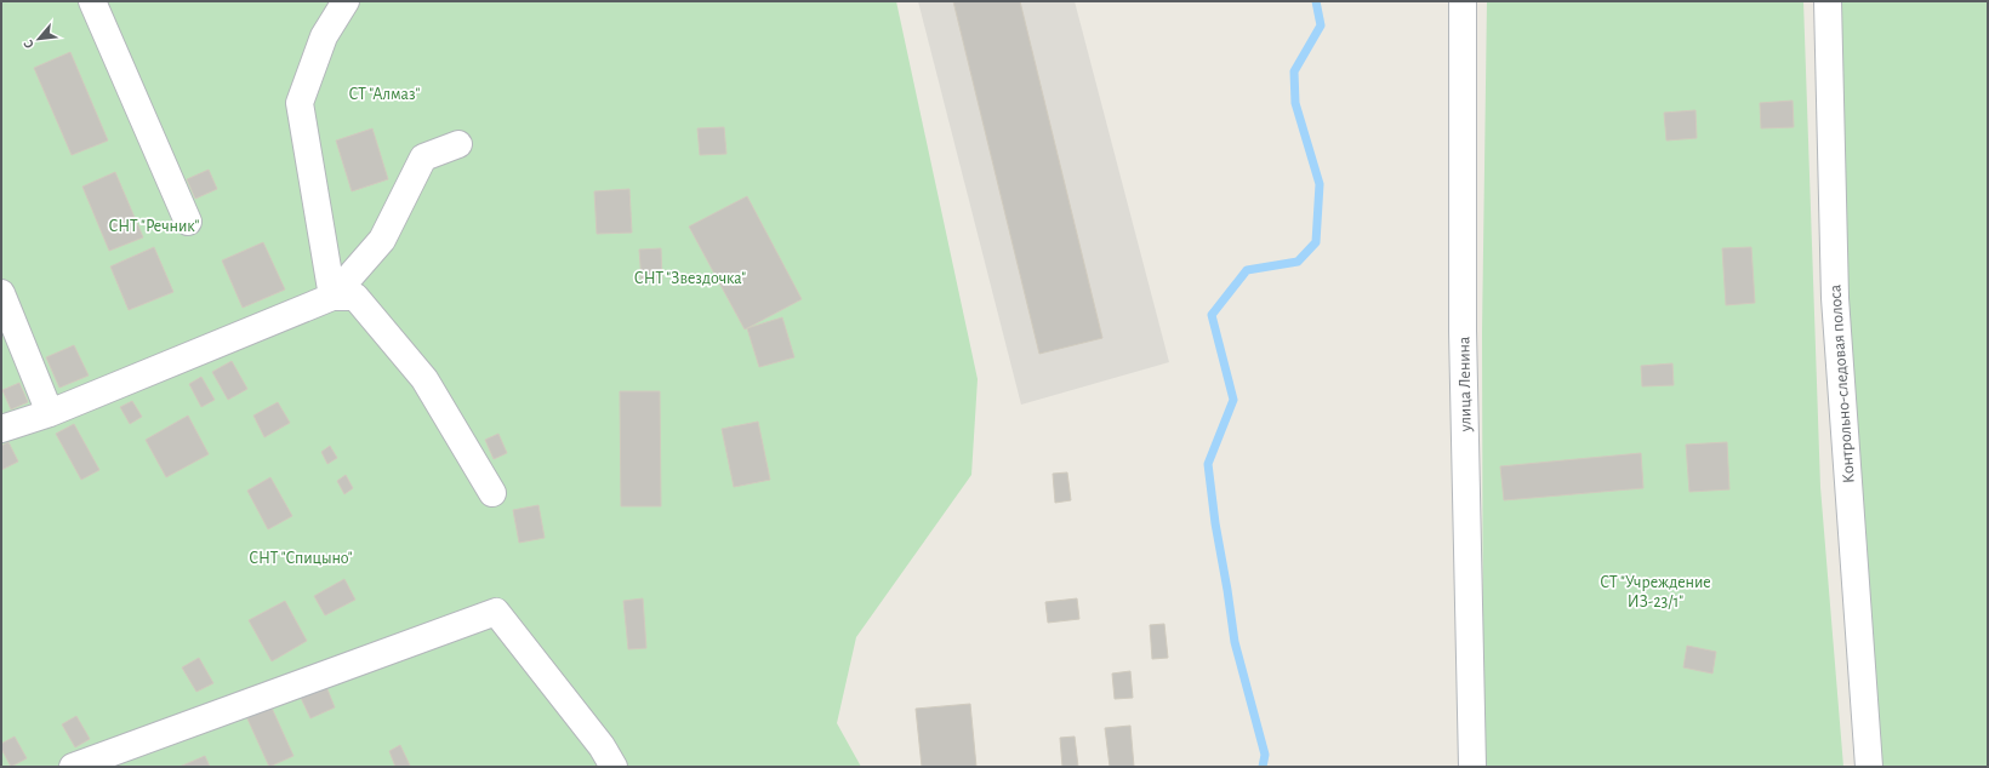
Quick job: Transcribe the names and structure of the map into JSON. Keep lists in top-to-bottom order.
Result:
{
  "streets": {
    "street": ["улица Ленина", "Контрольно-следовая полоса"]
  },
  "parks": [
    "СТ \"Алмаз\"",
    "СНТ \"Речник\"",
    "СНТ \"Звездочка\"",
    "СНТ \"Спицыно\"",
    "СТ \"Учреждение ИЗ-23/1\""
  ],
  "north": "bottom left"
}
